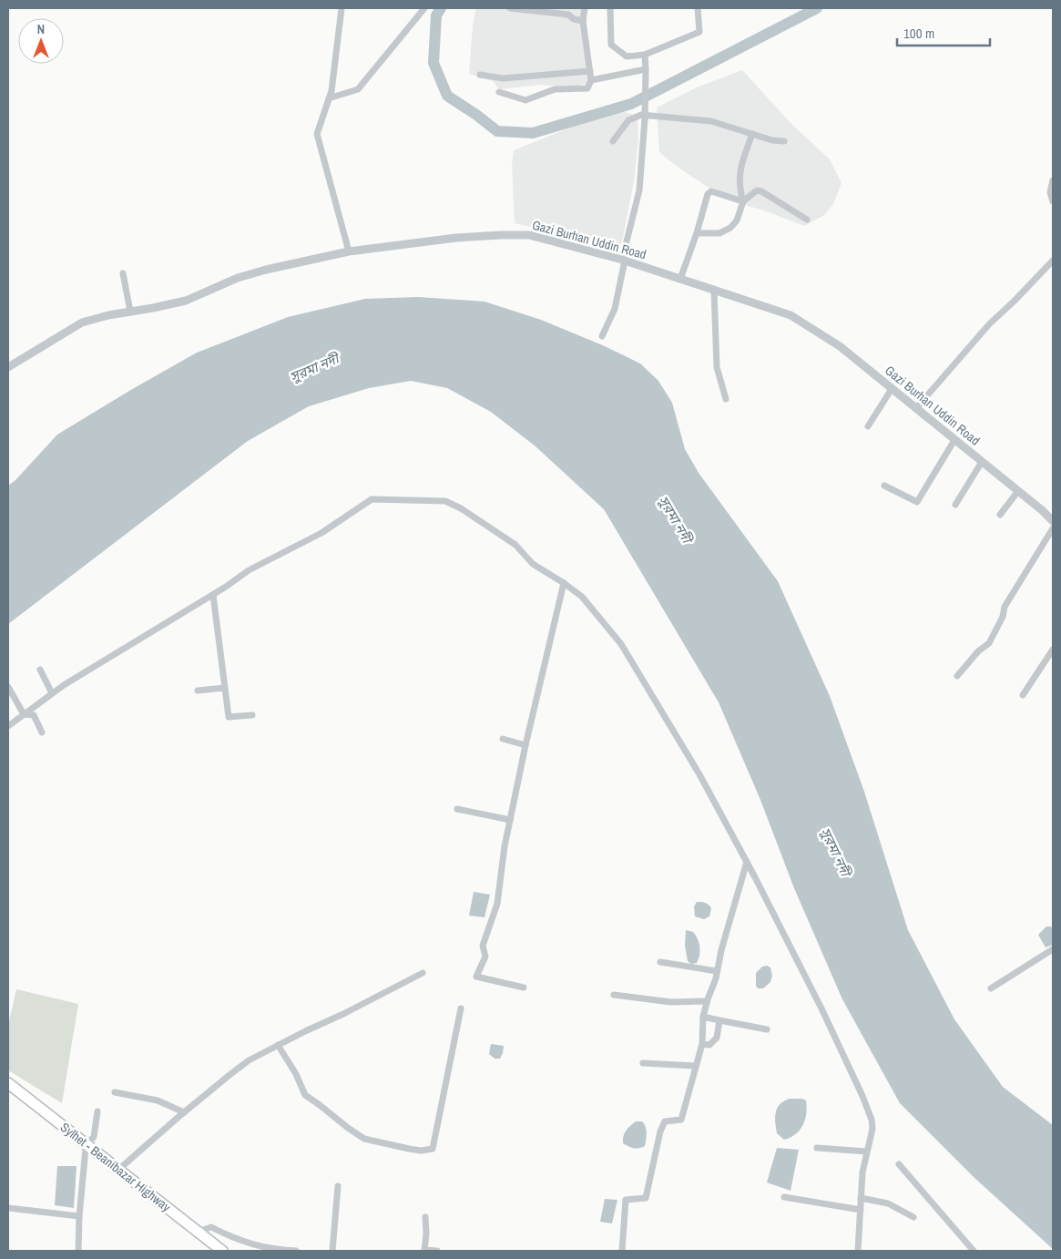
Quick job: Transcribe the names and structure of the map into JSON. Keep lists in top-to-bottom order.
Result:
{
  "streets": {
    "main road": ["Sylhet - Beanibazar Highway"],
    "street": ["Gazi Burhan Uddin Road"]
  },
  "water": ["সুরমা নদী"],
  "scale_bar": "100 m",
  "north": "top"
}
